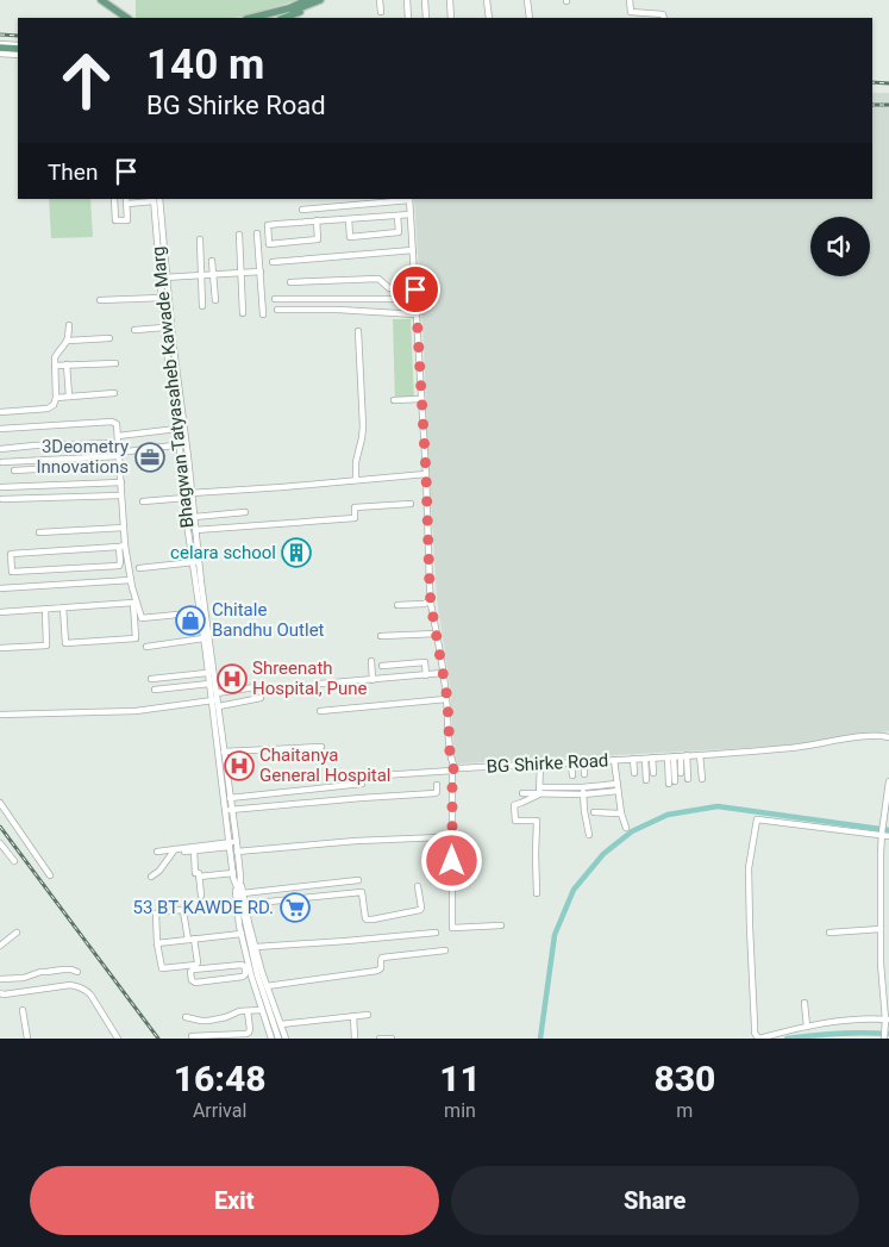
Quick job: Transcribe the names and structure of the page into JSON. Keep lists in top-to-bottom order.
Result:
{
  "streets": {
    "street": ["Bhagwan Tatyasaheb Kawade Marg", "BG Shirke Road"]
  },
  "places": {
    "office": ["3Deometry Innovations"],
    "building": ["celara school"],
    "shop": ["Chitale Bandhu Outlet"],
    "hospital": ["Shreenath Hospital, Pune", "Chaitanya General Hospital"],
    "supermarket": ["53 BT KAWDE RD."]
  },
  "page": {
    "turn": ["140 m", "BG Shirke Road"],
    "then": "Then",
    "eta": [
      "16:48",
      "Arrival",
      "11",
      "min",
      "830",
      "m"
    ],
    "buttons": ["Exit", "Share"]
  }
}
